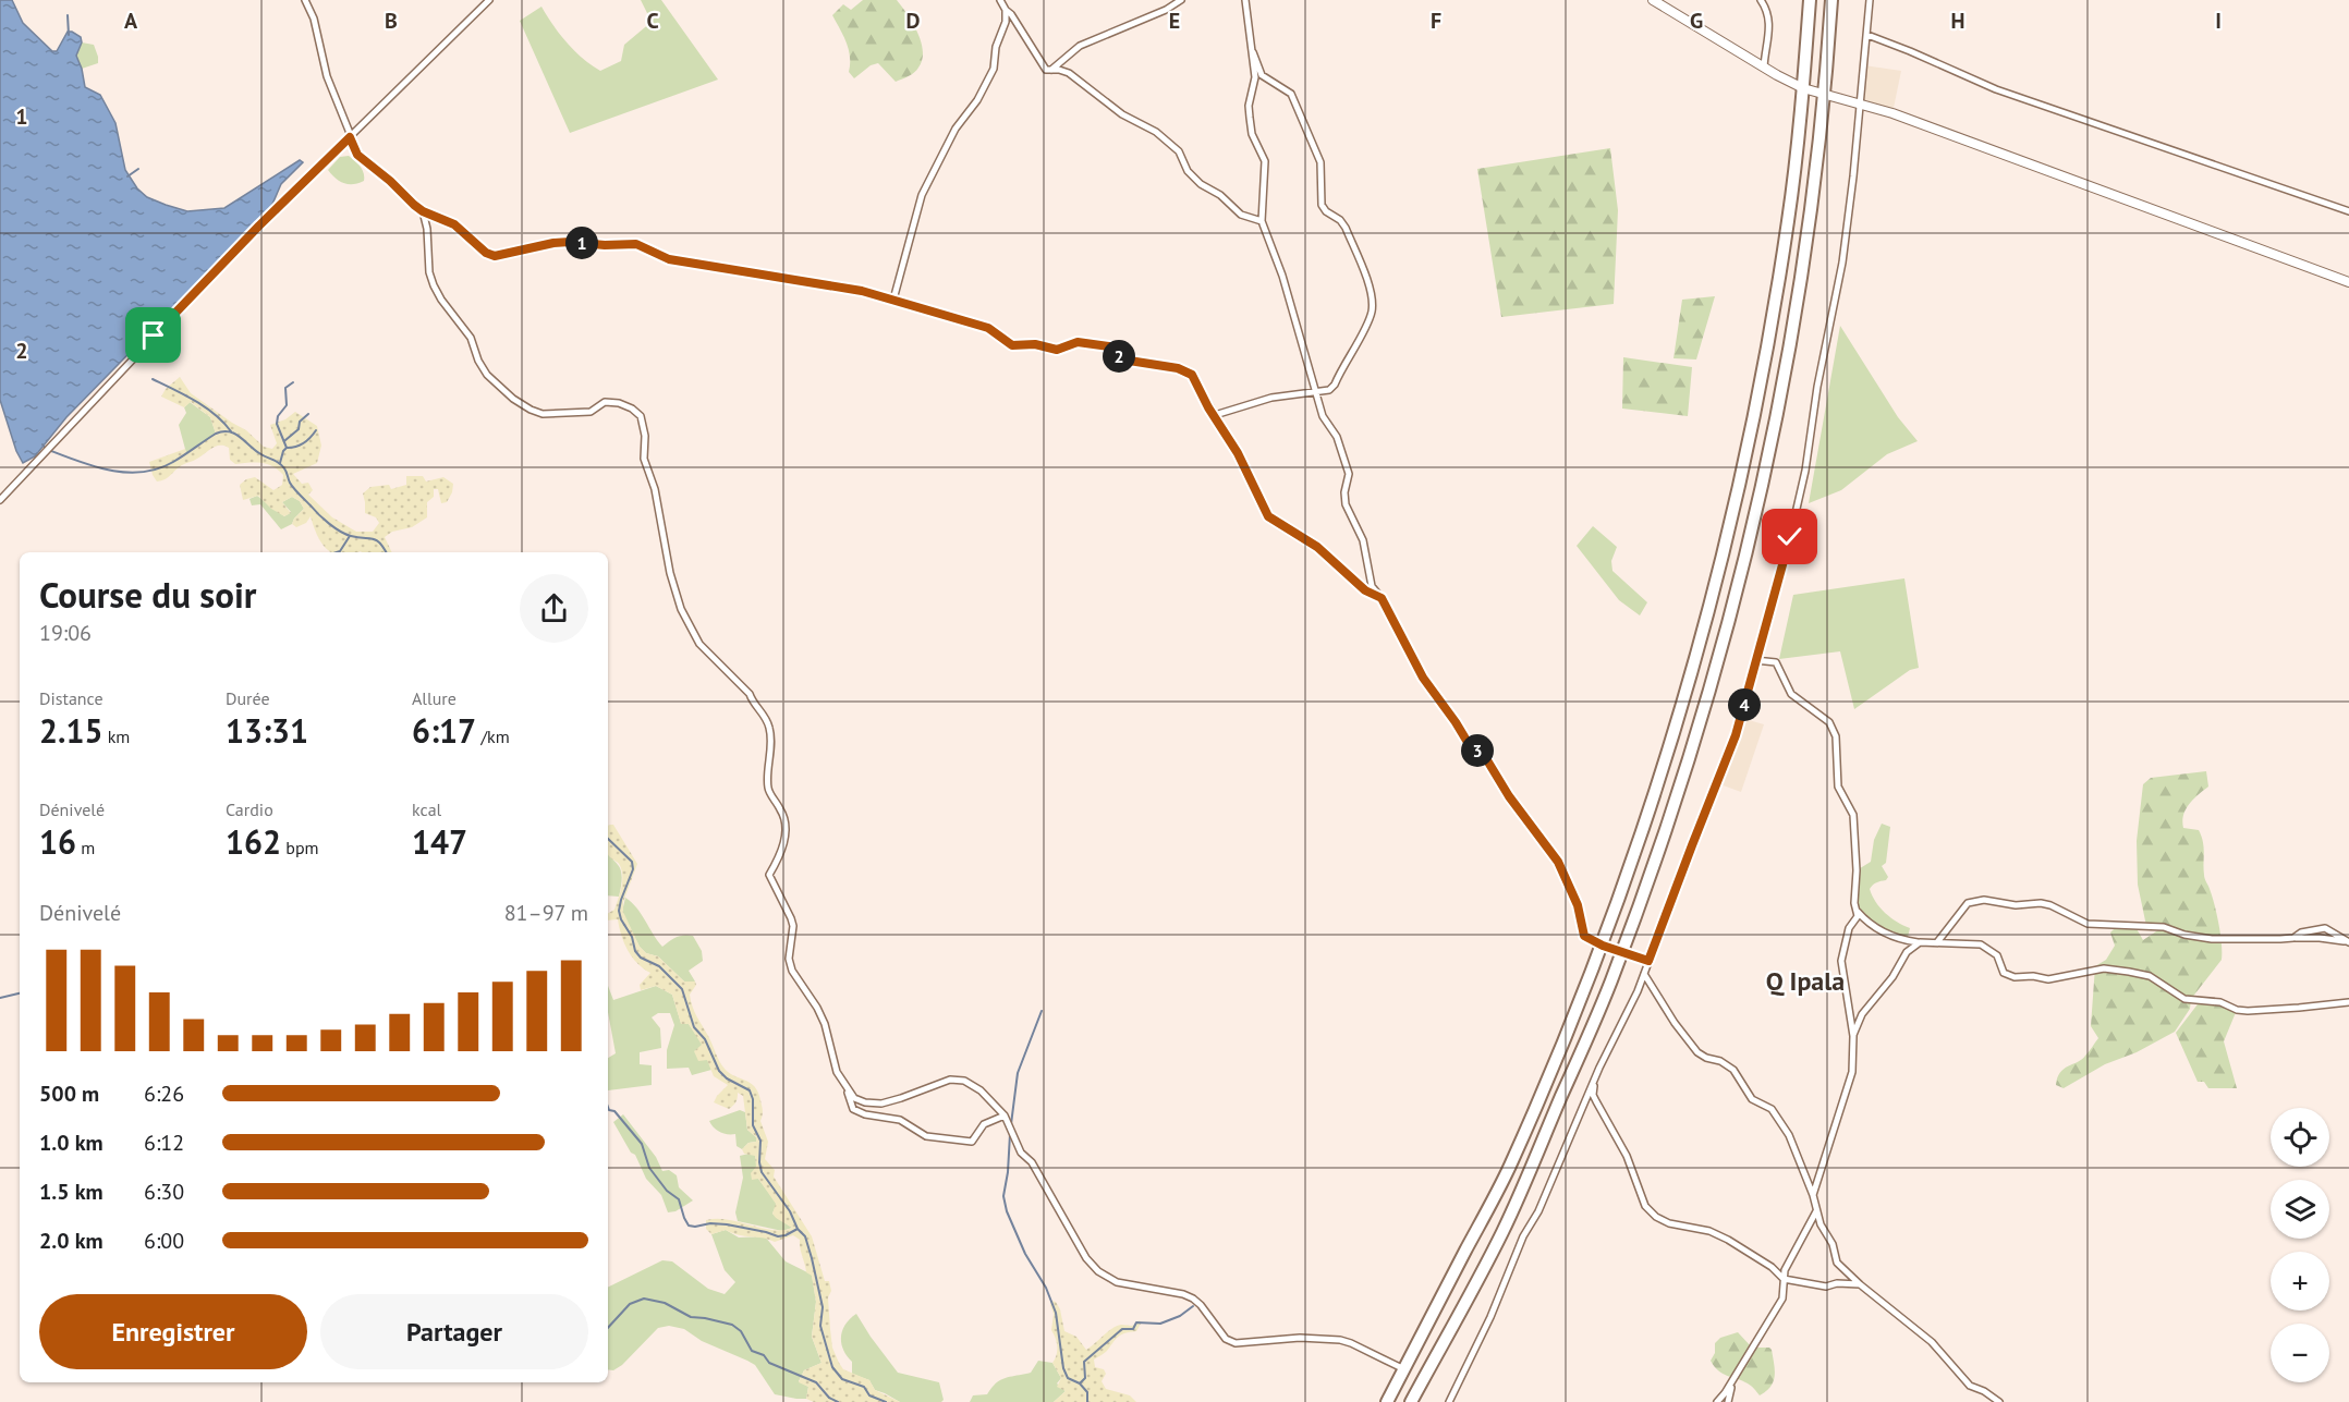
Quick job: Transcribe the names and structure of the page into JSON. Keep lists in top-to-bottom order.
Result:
{
  "districts": ["Q Ipala"],
  "page": {
    "pins": [
      "1",
      "2",
      "4",
      "3"
    ],
    "heading": ["Course du soir", "19:06"],
    "stats": [
      ["Distance", "2.15 km"],
      ["Durée", "13:31"],
      ["Allure", "6:17 /km"],
      ["Dénivelé", "16 m"],
      ["Cardio", "162 bpm"],
      ["kcal", "147"]
    ],
    "chart": ["Dénivelé", "81–97 m"],
    "list": [
      {
        "name": "500 m",
        "note": "6:26"
      },
      {
        "name": "1.0 km",
        "note": "6:12"
      },
      {
        "name": "1.5 km",
        "note": "6:30"
      },
      {
        "name": "2.0 km",
        "note": "6:00"
      }
    ],
    "map_buttons": ["+", "−"],
    "buttons": ["Enregistrer", "Partager"]
  },
  "grid": {
    "columns": [
      "A",
      "B",
      "C",
      "D",
      "E",
      "F",
      "G",
      "H",
      "I"
    ],
    "rows": ["1", "2"]
  }
}
